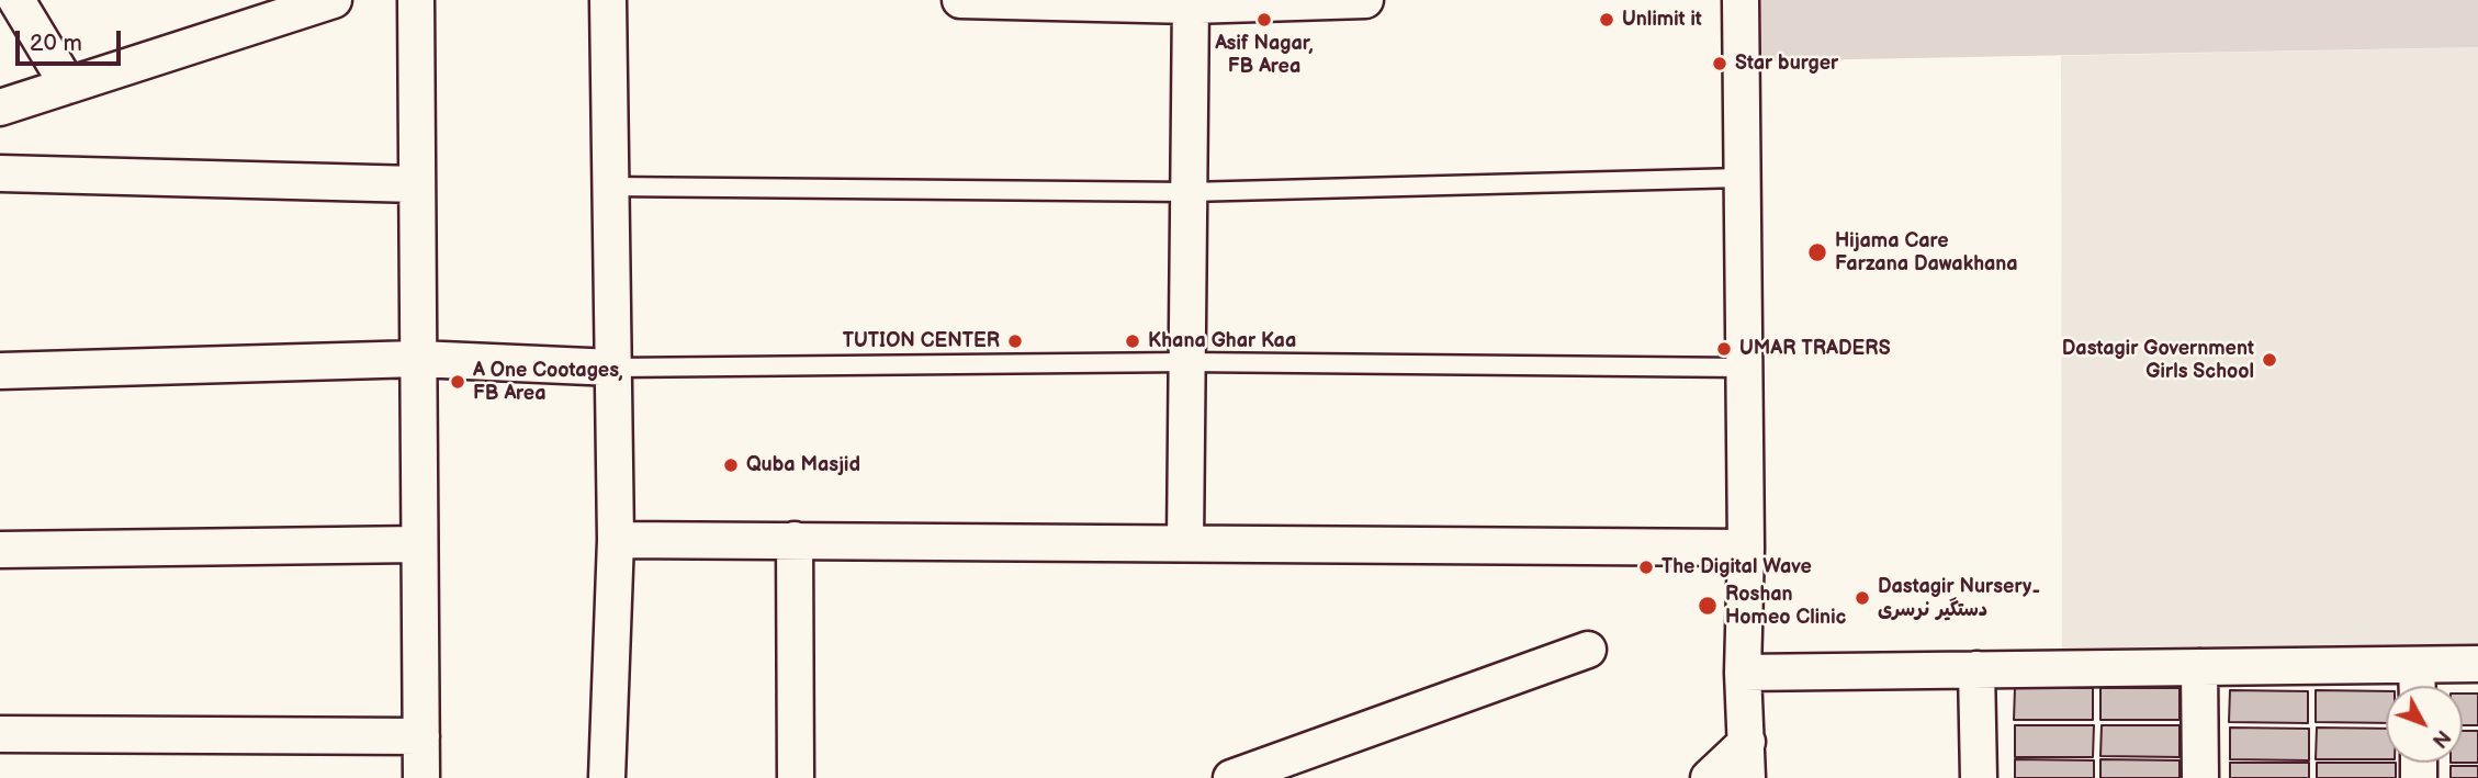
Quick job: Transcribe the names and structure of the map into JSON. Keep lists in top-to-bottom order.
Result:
{
  "places": [
    "Asif Nagar, FB Area",
    "Unlimit it",
    "Star burger",
    "Hijama Care Farzana Dawakhana",
    "TUTION CENTER",
    "Khana Ghar Kaa",
    "UMAR TRADERS",
    "Dastagir Government Girls School",
    "A One Cootages, FB Area",
    "Quba Masjid",
    "The Digital Wave",
    "Dastagir Nursery۔ دستگیر نرسری",
    "Roshan Homeo Clinic"
  ],
  "scale_bar": "20 m",
  "north": "bottom right"
}
